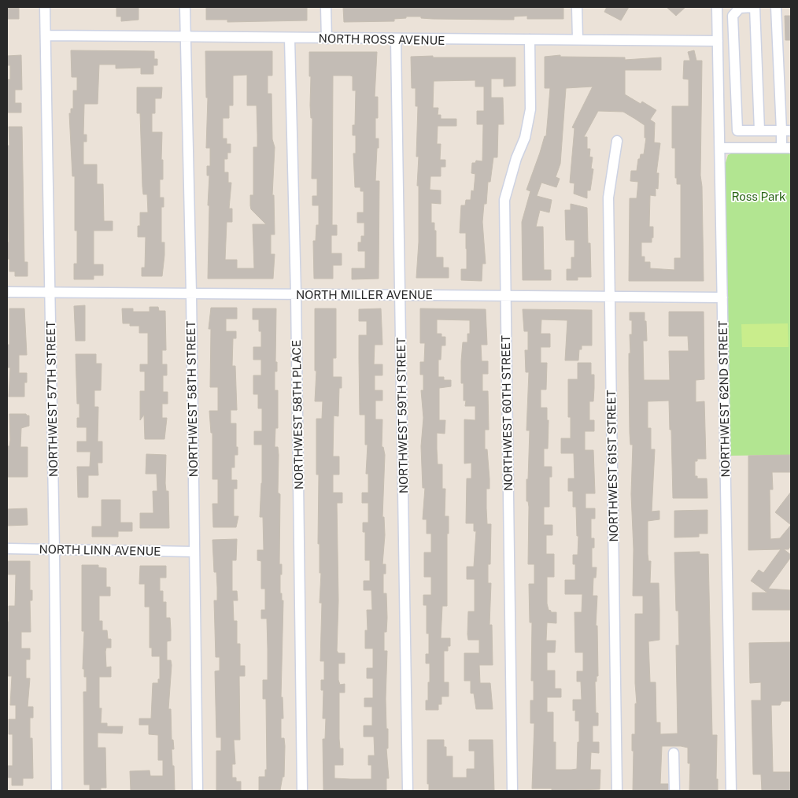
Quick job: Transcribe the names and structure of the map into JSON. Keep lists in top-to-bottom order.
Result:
{
  "streets": {
    "street": [
      "NORTH ROSS AVENUE",
      "NORTH MILLER AVENUE",
      "NORTHWEST 57TH STREET",
      "NORTHWEST 58TH STREET",
      "NORTHWEST 62ND STREET",
      "NORTHWEST 60TH STREET",
      "NORTHWEST 58TH PLACE",
      "NORTHWEST 59TH STREET",
      "NORTHWEST 61ST STREET",
      "NORTH LINN AVENUE"
    ]
  },
  "crossings": [
    ["NORTH ROSS AVENUE", "NORTHWEST 57TH STREET"],
    ["NORTH ROSS AVENUE", "NORTHWEST 58TH STREET"],
    ["NORTH ROSS AVENUE", "NORTHWEST 62ND STREET"],
    ["NORTH ROSS AVENUE", "NORTHWEST 60TH STREET"],
    ["NORTH ROSS AVENUE", "NORTHWEST 58TH PLACE"],
    ["NORTH ROSS AVENUE", "NORTHWEST 59TH STREET"],
    ["NORTH MILLER AVENUE", "NORTHWEST 57TH STREET"],
    ["NORTH MILLER AVENUE", "NORTHWEST 58TH STREET"],
    ["NORTH MILLER AVENUE", "NORTHWEST 62ND STREET"],
    ["NORTH MILLER AVENUE", "NORTHWEST 60TH STREET"],
    ["NORTH MILLER AVENUE", "NORTHWEST 58TH PLACE"],
    ["NORTH MILLER AVENUE", "NORTHWEST 59TH STREET"],
    ["NORTH MILLER AVENUE", "NORTHWEST 61ST STREET"],
    ["NORTHWEST 57TH STREET", "NORTH LINN AVENUE"],
    ["NORTHWEST 58TH STREET", "NORTH LINN AVENUE"]
  ],
  "parks": ["Ross Park"]
}
